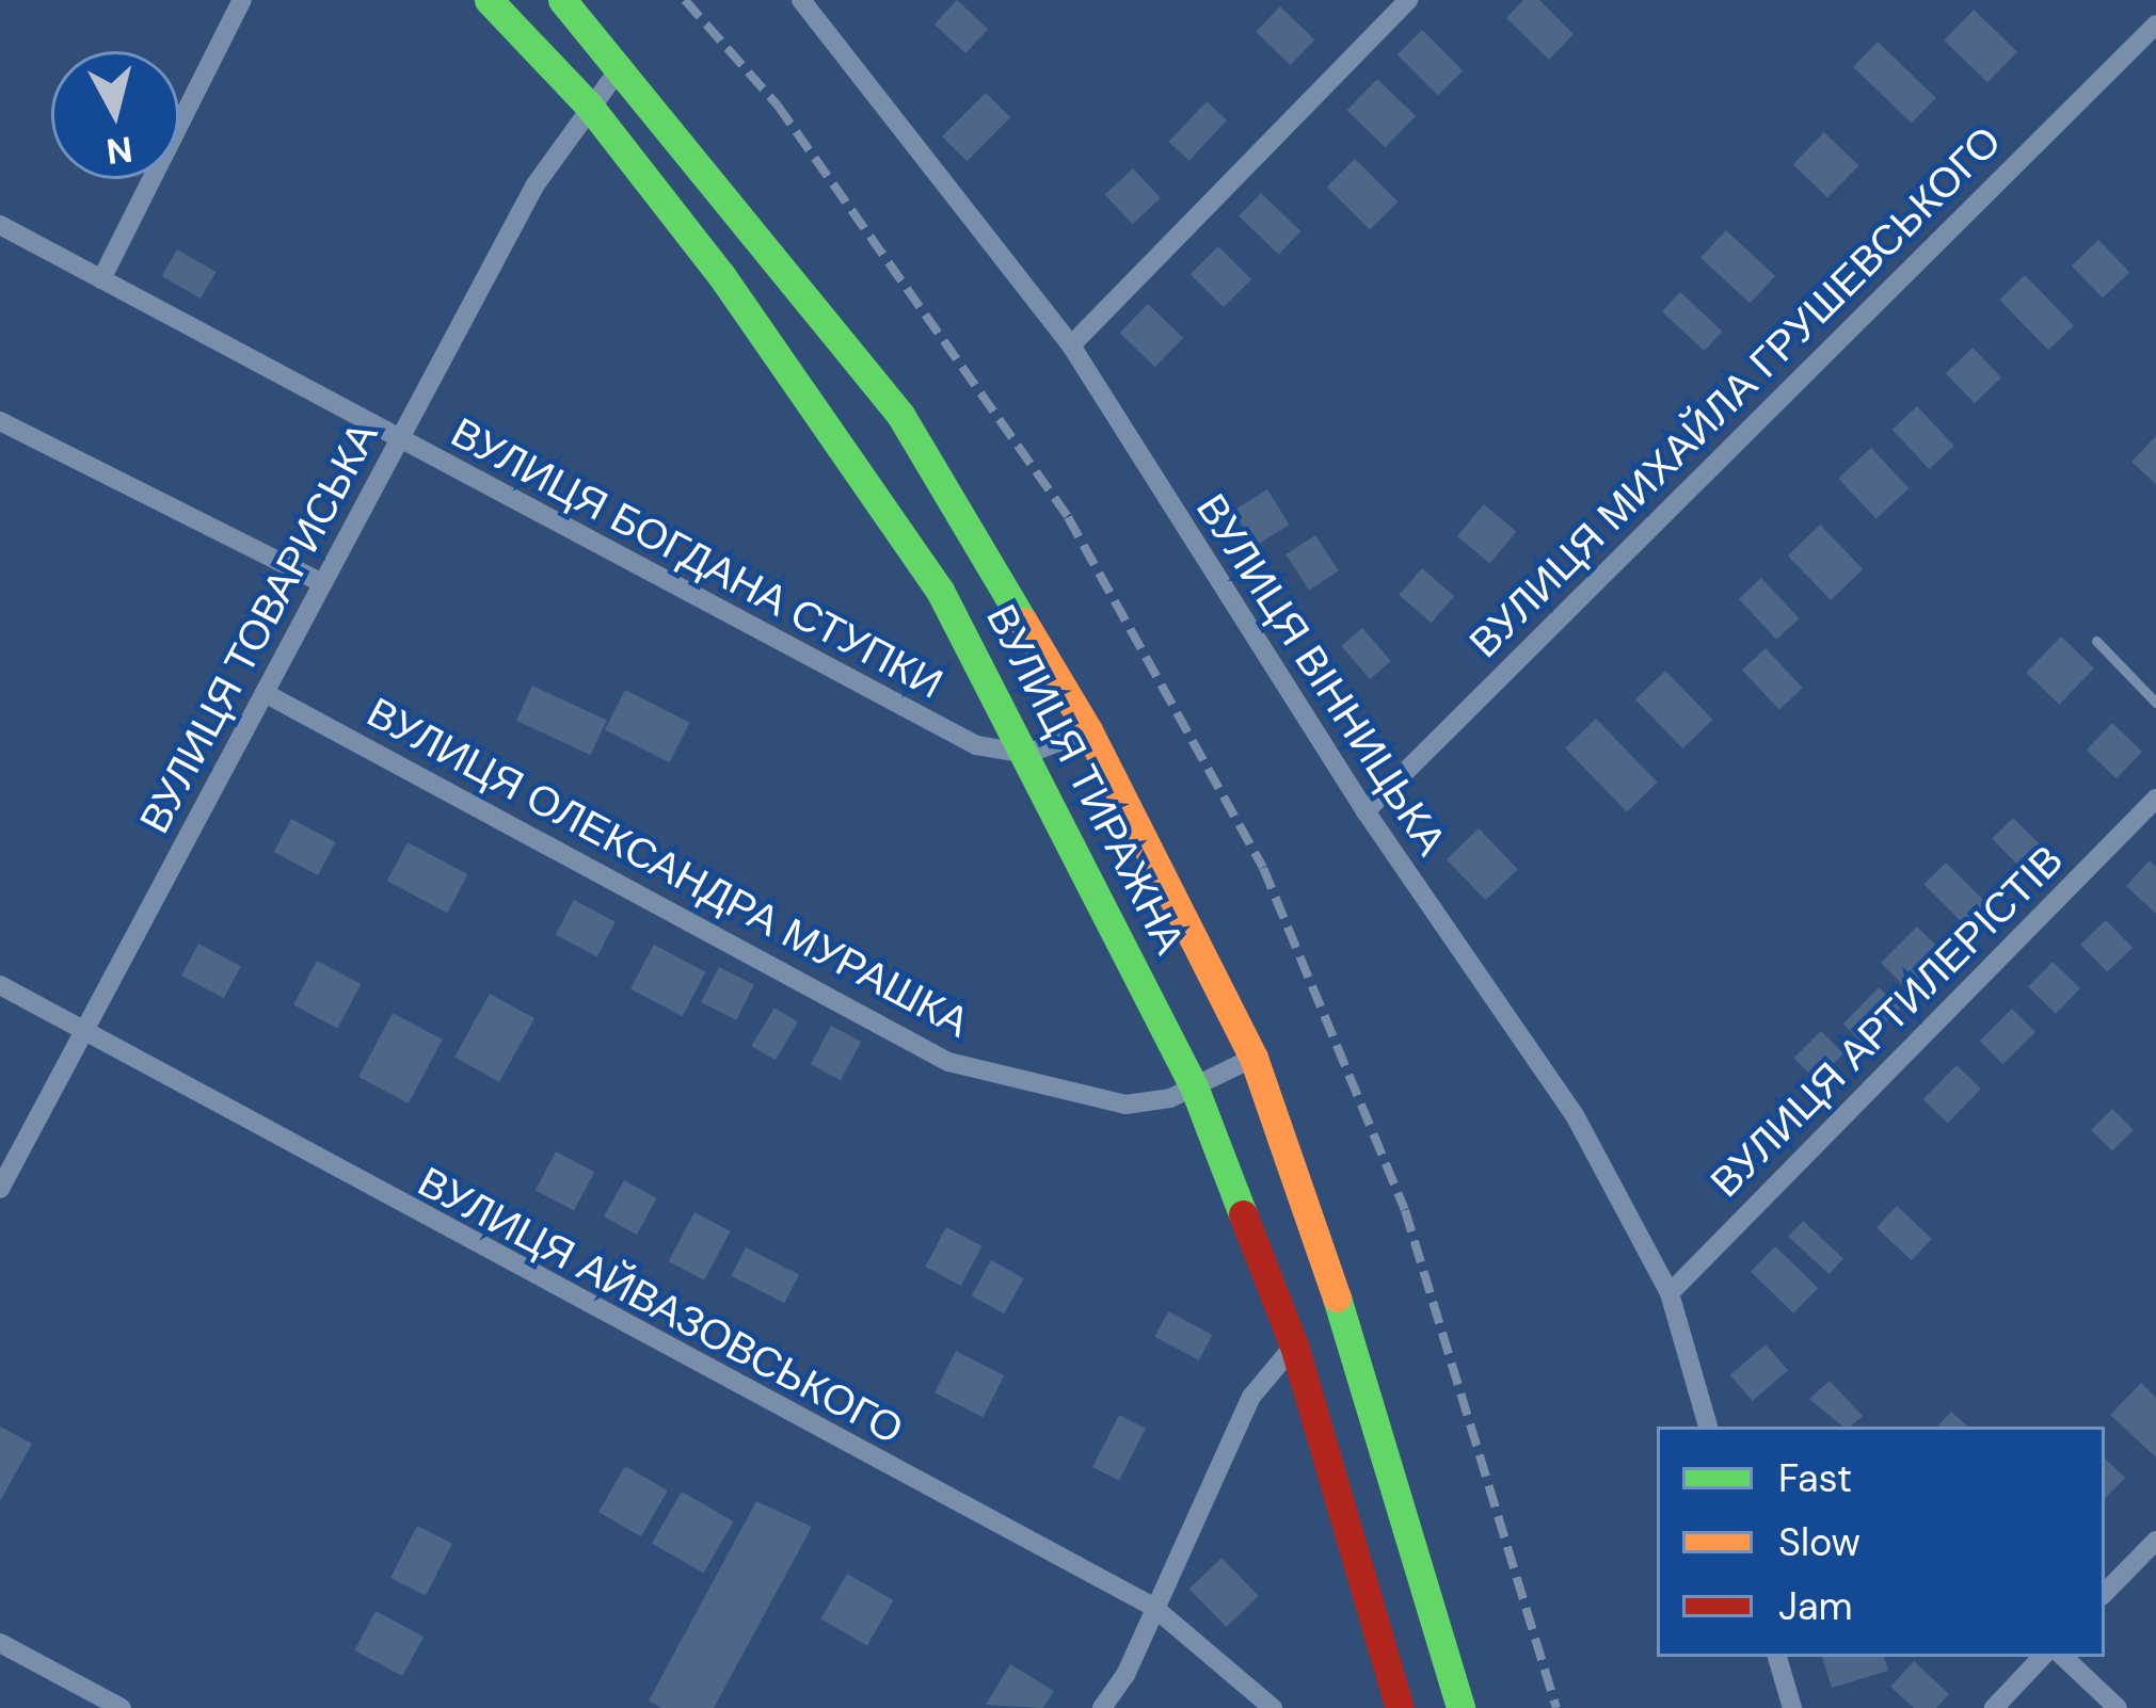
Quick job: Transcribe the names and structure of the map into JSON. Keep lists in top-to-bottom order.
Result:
{
  "streets": {
    "main road": ["ВУЛИЦЯ ТИРАЖНА"],
    "street": [
      "ВУЛИЦЯ МИХАЙЛА ГРУШЕВСЬКОГО",
      "ВУЛИЦЯ БОГДАНА СТУПКИ",
      "ВУЛИЦЯ ТОВАРИСЬКА",
      "ВУЛИЦЯ ВІННИЦЬКА",
      "ВУЛИЦЯ ОЛЕКСАНДРА МУРАШКА",
      "ВУЛИЦЯ АРТИЛЕРІСТІВ",
      "ВУЛИЦЯ АЙВАЗОВСЬКОГО"
    ]
  },
  "crossings": [
    ["ВУЛИЦЯ МИХАЙЛА ГРУШЕВСЬКОГО", "ВУЛИЦЯ ВІННИЦЬКА"],
    ["ВУЛИЦЯ БОГДАНА СТУПКИ", "ВУЛИЦЯ ТОВАРИСЬКА"],
    ["ВУЛИЦЯ БОГДАНА СТУПКИ", "ВУЛИЦЯ ТИРАЖНА"],
    ["ВУЛИЦЯ ТОВАРИСЬКА", "ВУЛИЦЯ ТИРАЖНА"],
    ["ВУЛИЦЯ ТОВАРИСЬКА", "ВУЛИЦЯ ОЛЕКСАНДРА МУРАШКА"],
    ["ВУЛИЦЯ ТОВАРИСЬКА", "ВУЛИЦЯ АЙВАЗОВСЬКОГО"],
    ["ВУЛИЦЯ ВІННИЦЬКА", "ВУЛИЦЯ АРТИЛЕРІСТІВ"],
    ["ВУЛИЦЯ ТИРАЖНА", "ВУЛИЦЯ ОЛЕКСАНДРА МУРАШКА"]
  ],
  "legend": ["Fast", "Slow", "Jam"],
  "north": "bottom"
}
